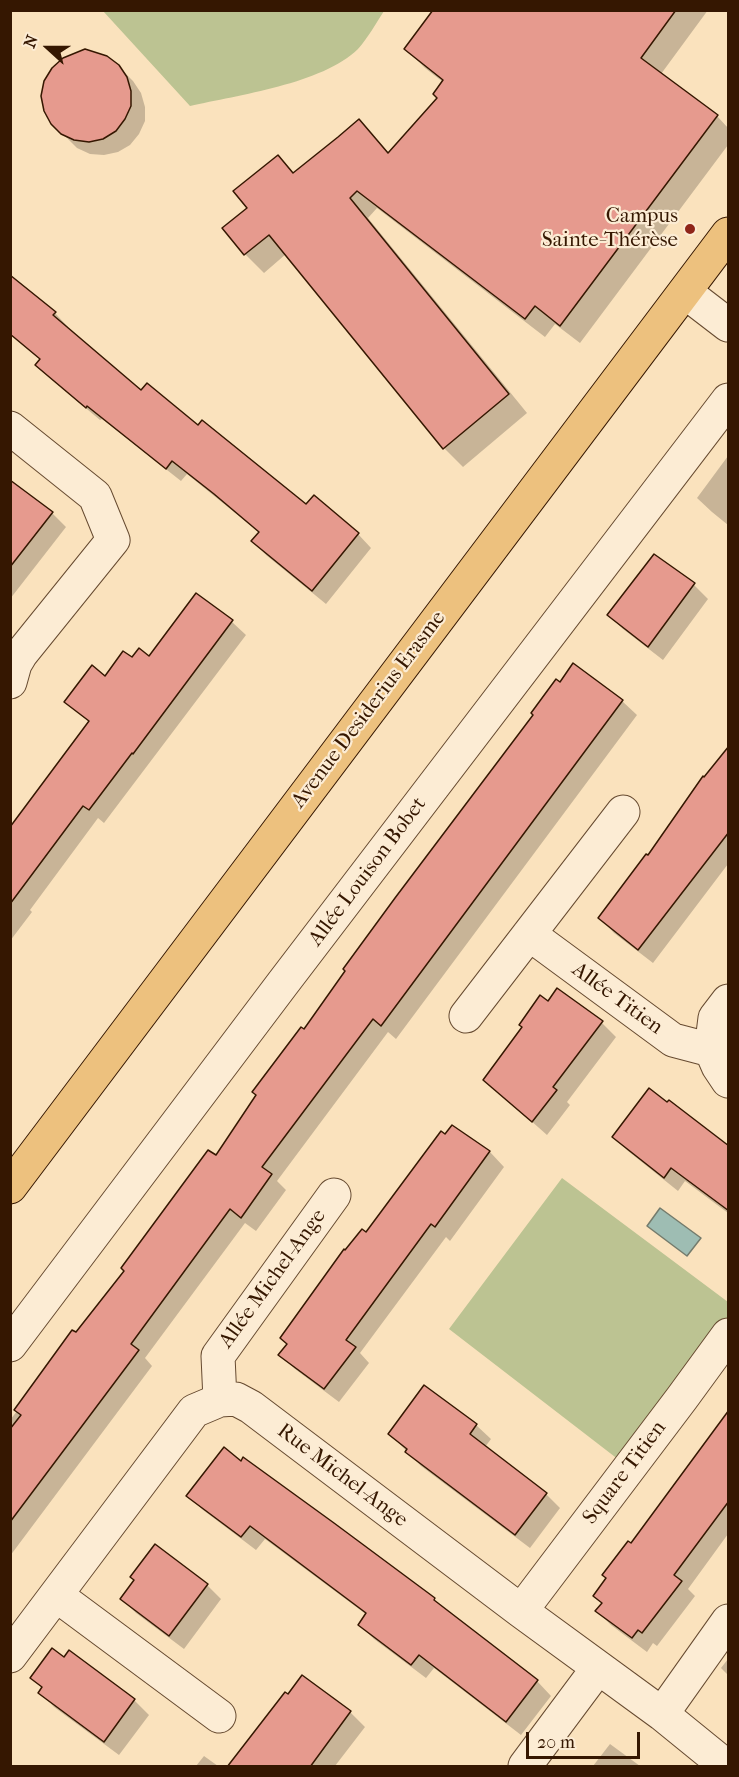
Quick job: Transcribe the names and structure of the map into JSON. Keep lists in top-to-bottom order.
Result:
{
  "streets": {
    "main road": ["Avenue Desiderius Erasme"],
    "street": [
      "Allée Louison Bobet",
      "Allée Titien",
      "Allée Michel-Ange",
      "Square Titien",
      "Rue Michel-Ange"
    ]
  },
  "crossings": [
    ["Allée Michel-Ange", "Rue Michel-Ange"],
    ["Square Titien", "Rue Michel-Ange"]
  ],
  "places": ["Campus Sainte-Thérèse"],
  "scale_bar": "20 m",
  "north": "left"
}
